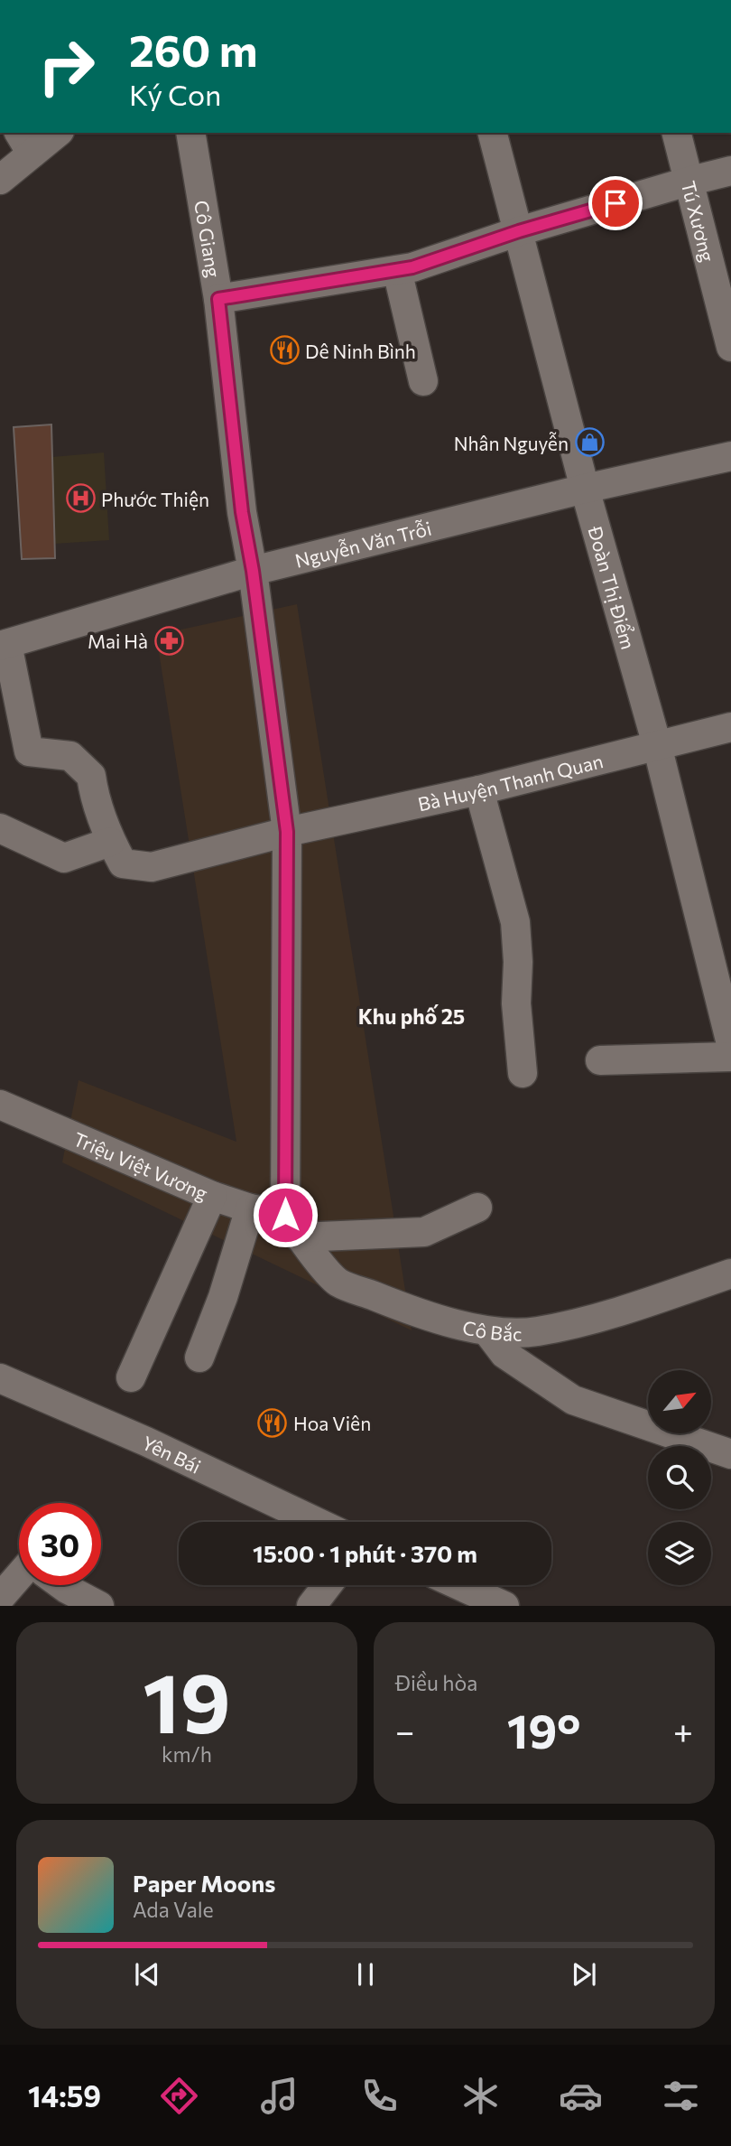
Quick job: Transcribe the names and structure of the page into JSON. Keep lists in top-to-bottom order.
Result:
{
  "streets": {
    "street": [
      "Tú Xương",
      "Cô Giang",
      "Nguyễn Văn Trỗi",
      "Đoàn Thị Điểm",
      "Bà Huyện Thanh Quan",
      "Triệu Việt Vương",
      "Cô Bắc",
      "Yên Bái"
    ]
  },
  "crossings": [
    ["Cô Giang", "Nguyễn Văn Trỗi"],
    ["Cô Giang", "Bà Huyện Thanh Quan"],
    ["Cô Giang", "Triệu Việt Vương"],
    ["Cô Giang", "Cô Bắc"],
    ["Nguyễn Văn Trỗi", "Đoàn Thị Điểm"],
    ["Đoàn Thị Điểm", "Bà Huyện Thanh Quan"],
    ["Triệu Việt Vương", "Cô Bắc"]
  ],
  "districts": ["Khu phố 25"],
  "places": {
    "restaurant": ["Dê Ninh Bình", "Hoa Viên"],
    "shop": ["Nhân Nguyễn"],
    "hospital": ["Phước Thiện"],
    "pharmacy": ["Mai Hà"]
  },
  "north": "top right",
  "page": {
    "turn": ["260 m", "Ký Con"],
    "limit": "30",
    "trip": "15:00 · 1 phút · 370 m",
    "tile": [
      ["19", "km/h"],
      "Điều hòa"
    ],
    "heat": ["−", "19°", "+"],
    "song": ["Paper Moons", "Ada Vale"],
    "tabs": "14:59"
  }
}
